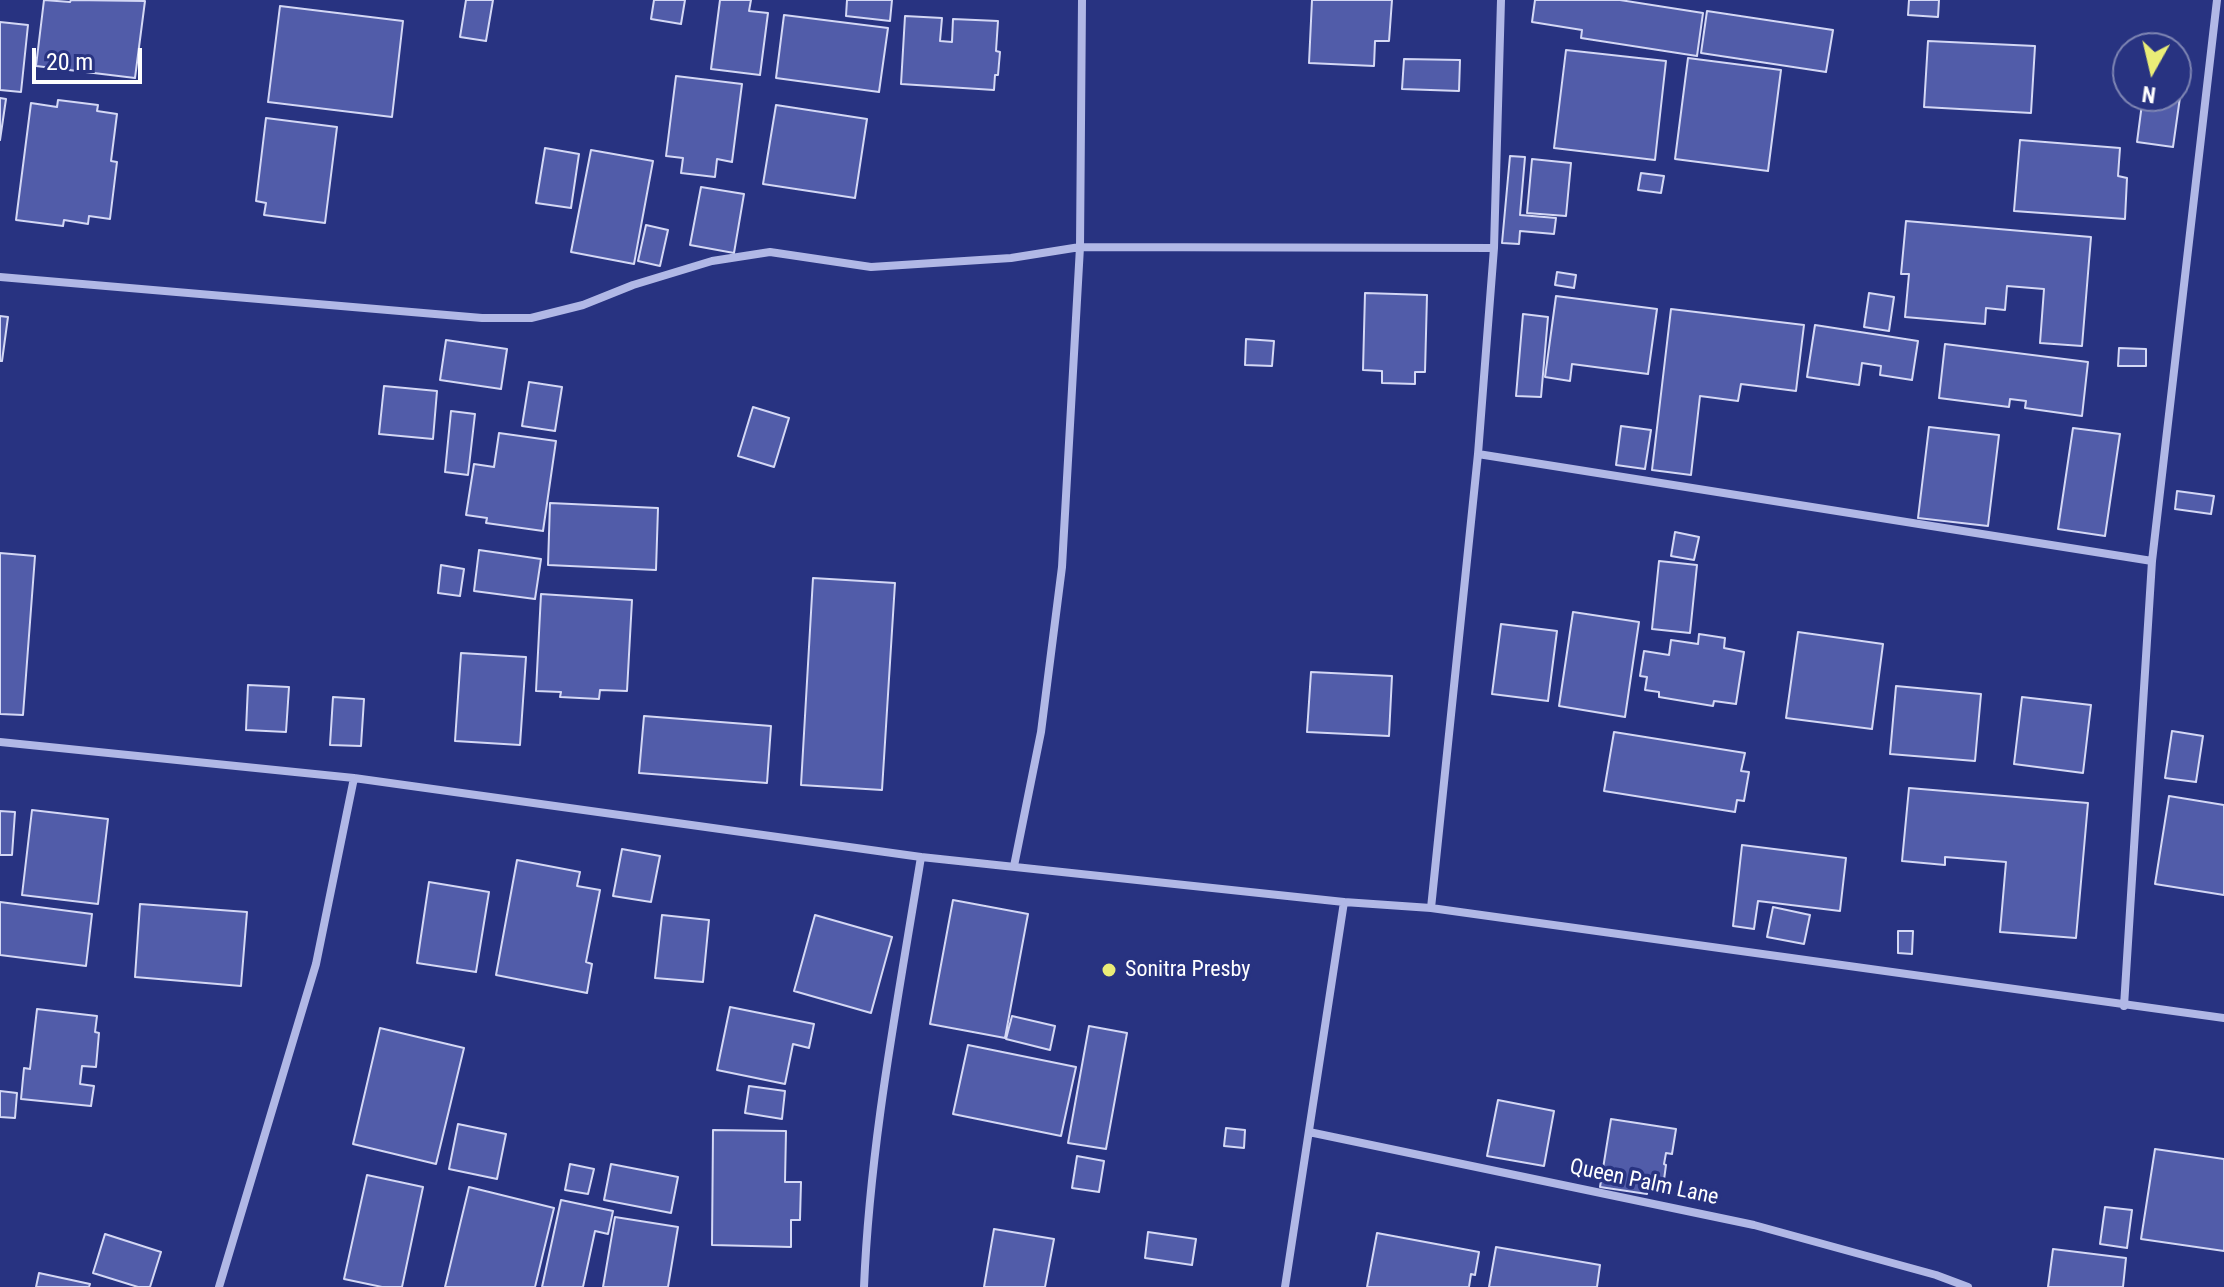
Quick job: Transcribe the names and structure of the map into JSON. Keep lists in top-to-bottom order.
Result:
{
  "streets": {
    "street": ["Queen Palm Lane"]
  },
  "places": ["Sonitra Presby"],
  "scale_bar": "20 m",
  "north": "bottom"
}
